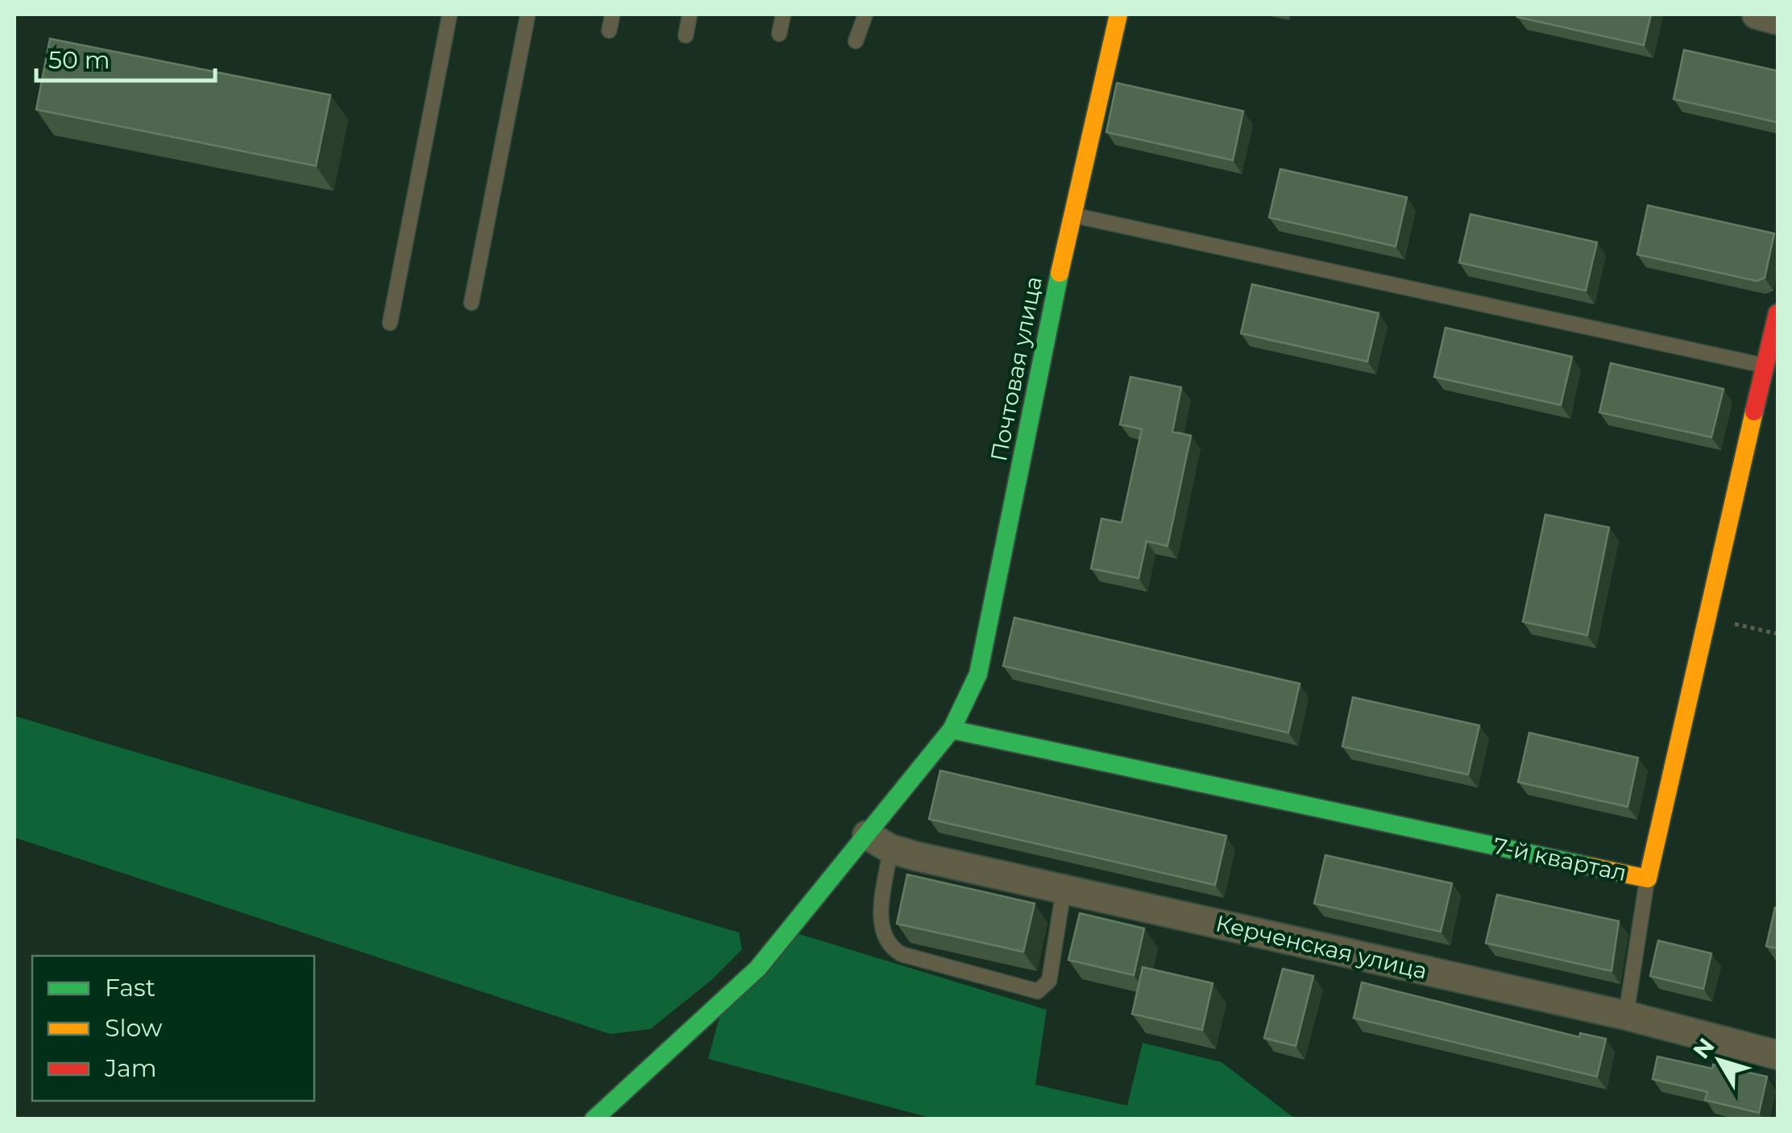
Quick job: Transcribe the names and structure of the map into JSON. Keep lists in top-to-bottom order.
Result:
{
  "streets": {
    "street": ["Почтовая улица", "7-й квартал", "Керченская улица"]
  },
  "crossings": [
    ["Почтовая улица", "7-й квартал"],
    ["Почтовая улица", "Керченская улица"]
  ],
  "legend": ["Fast", "Slow", "Jam"],
  "scale_bar": "50 m",
  "north": "top left"
}
